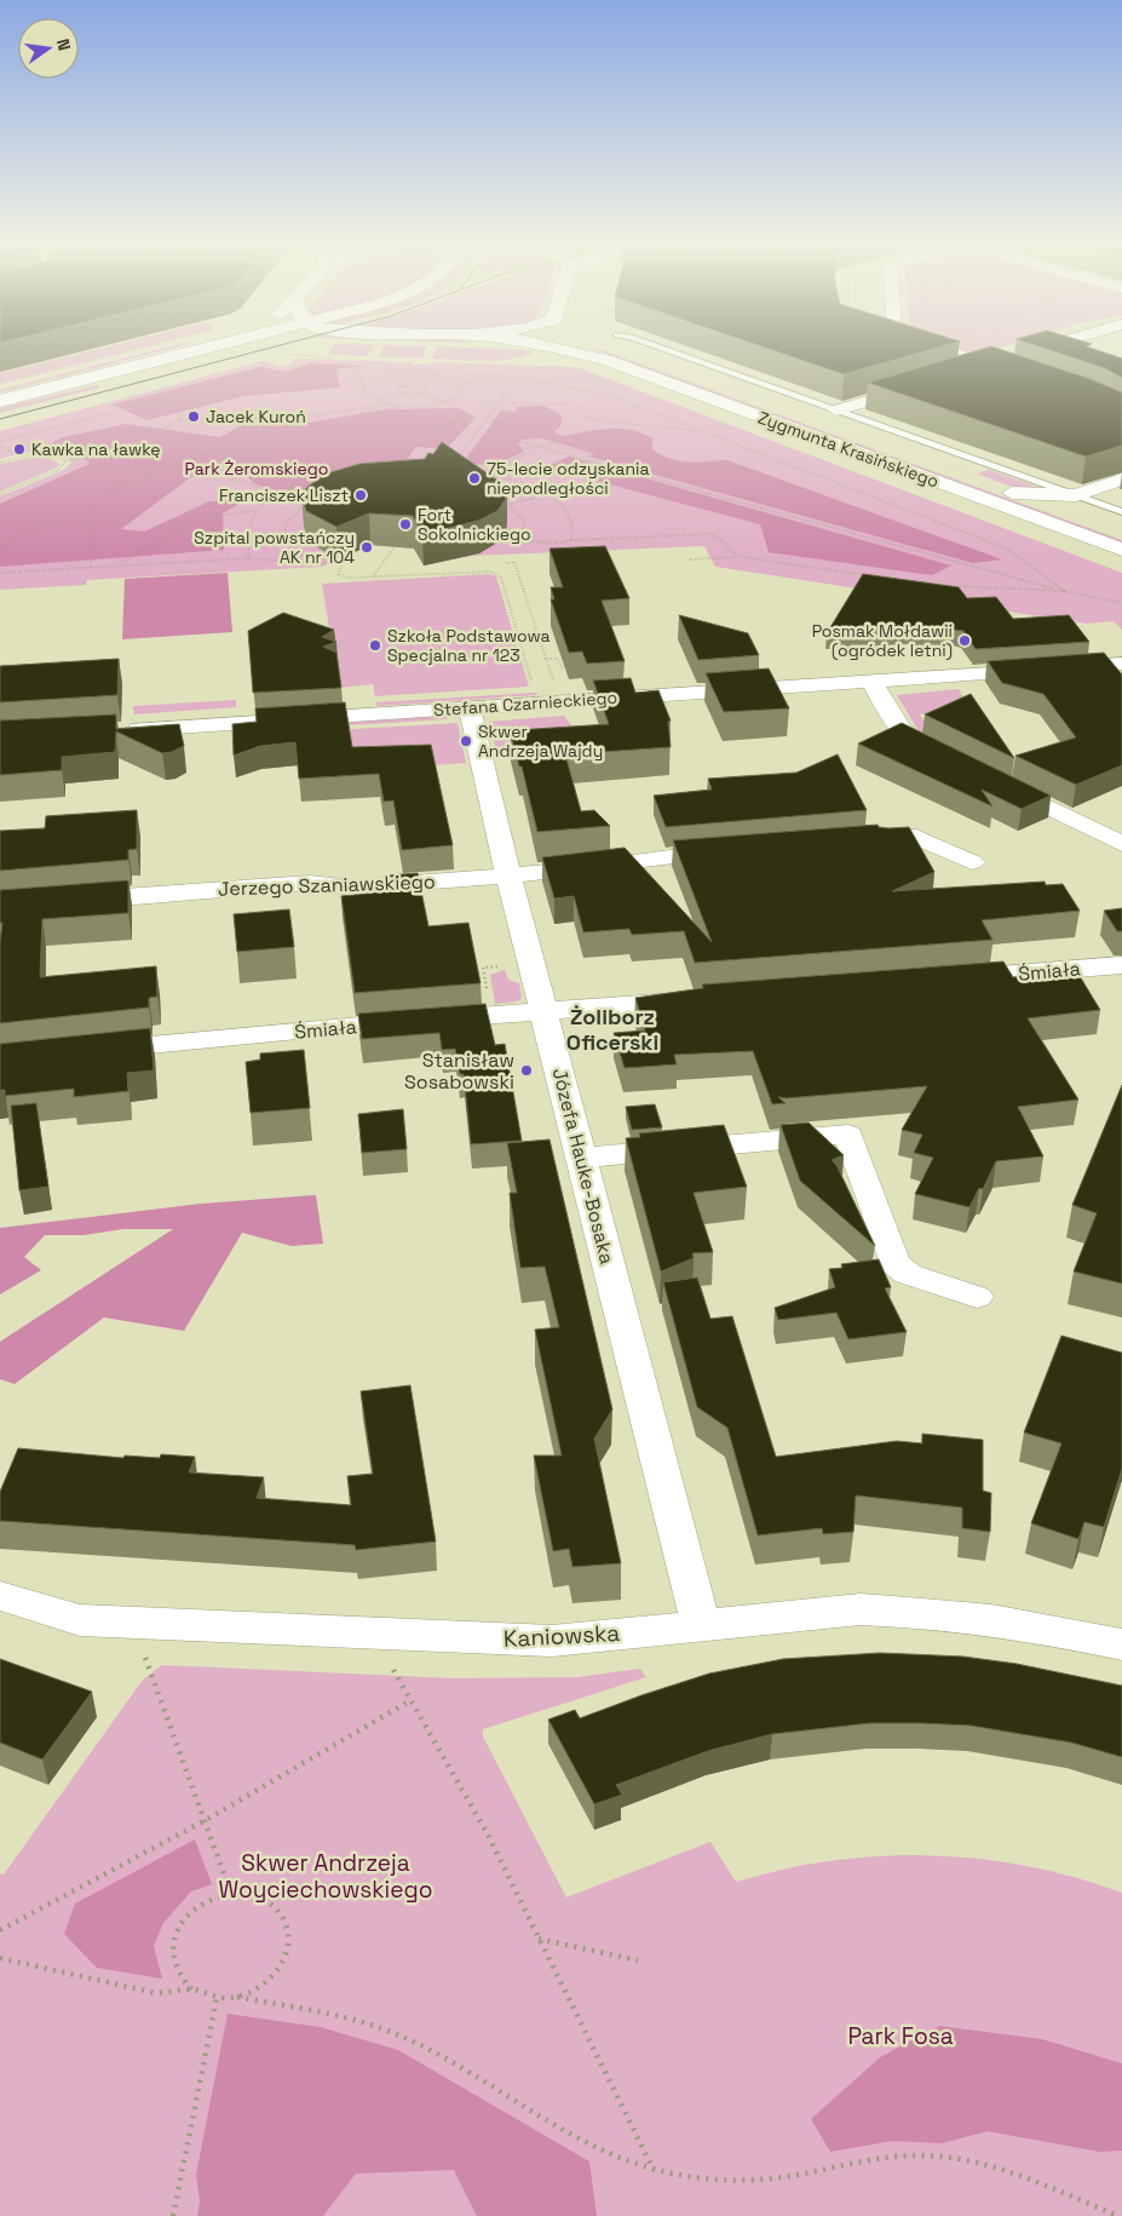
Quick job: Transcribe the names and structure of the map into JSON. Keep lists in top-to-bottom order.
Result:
{
  "streets": {
    "main road": ["Zygmunta Krasińskiego"],
    "street": [
      "Stefana Czarnieckiego",
      "Jerzego Szaniawskiego",
      "Śmiała",
      "Józefa Hauke-Bosaka",
      "Kaniowska"
    ]
  },
  "crossings": [
    ["Stefana Czarnieckiego", "Józefa Hauke-Bosaka"],
    ["Jerzego Szaniawskiego", "Józefa Hauke-Bosaka"],
    ["Śmiała", "Józefa Hauke-Bosaka"],
    ["Józefa Hauke-Bosaka", "Kaniowska"]
  ],
  "districts": ["Żoliborz Oficerski"],
  "parks": ["Park Żeromskiego", "Skwer Andrzeja Woyciechowskiego", "Park Fosa"],
  "places": [
    "Jacek Kuroń",
    "Kawka na ławkę",
    "75-lecie odzyskania niepodległości",
    "Franciszek Liszt",
    "Fort Sokolnickiego",
    "Szpital powstańczy AK nr 104",
    "Posmak Mołdawii (ogródek letni)",
    "Szkoła Podstawowa Specjalna nr 123",
    "Skwer Andrzeja Wajdy",
    "Stanisław Sosabowski"
  ],
  "north": "right"
}
